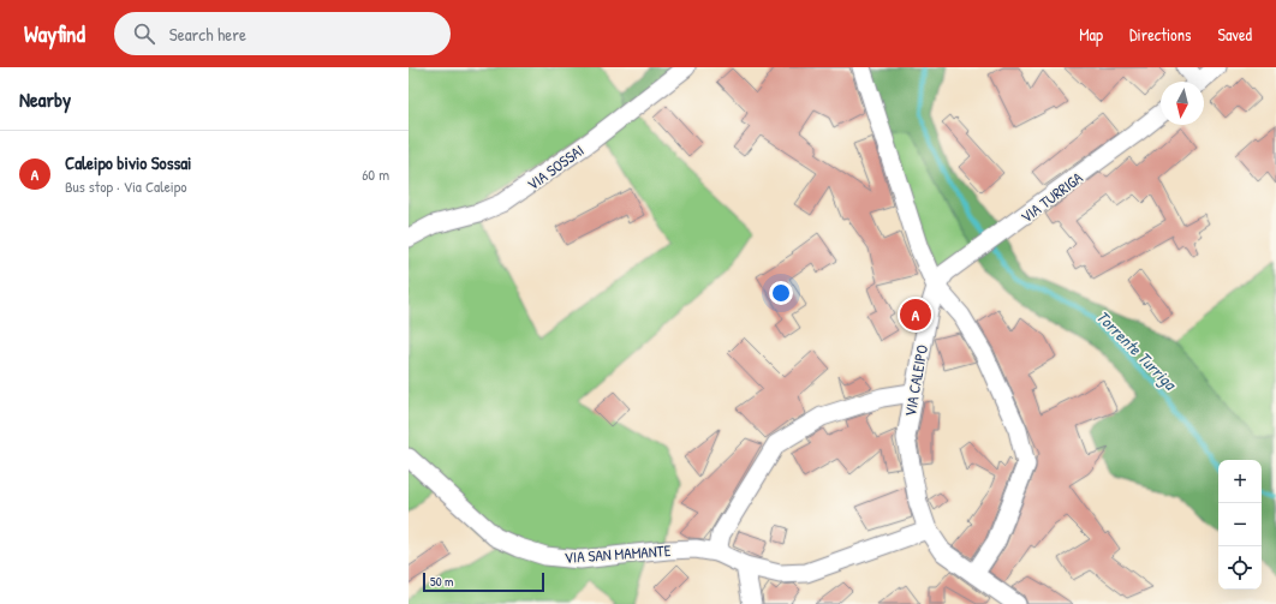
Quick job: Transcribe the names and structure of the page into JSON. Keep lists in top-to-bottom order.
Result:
{
  "streets": {
    "street": [
      "VIA SOSSAI",
      "VIA TURRIGA",
      "VIA CALEIPO",
      "VIA SAN MAMANTE"
    ]
  },
  "crossings": [
    ["VIA TURRIGA", "VIA CALEIPO"],
    ["VIA CALEIPO", "VIA SAN MAMANTE"]
  ],
  "water": ["Torrente Turriga"],
  "scale_bar": "50 m",
  "north": "bottom",
  "page": {
    "header": "Wayfind",
    "search": "Search here",
    "nav": ["Map", "Directions", "Saved"],
    "heading": "Nearby",
    "list": [
      {
        "mark": "A",
        "name": "Caleipo bivio Sossai",
        "note": "Bus stop · Via Caleipo",
        "value": "60 m"
      }
    ],
    "pins": "A",
    "map_buttons": ["+", "−"],
    "scale": "50 m"
  }
}
